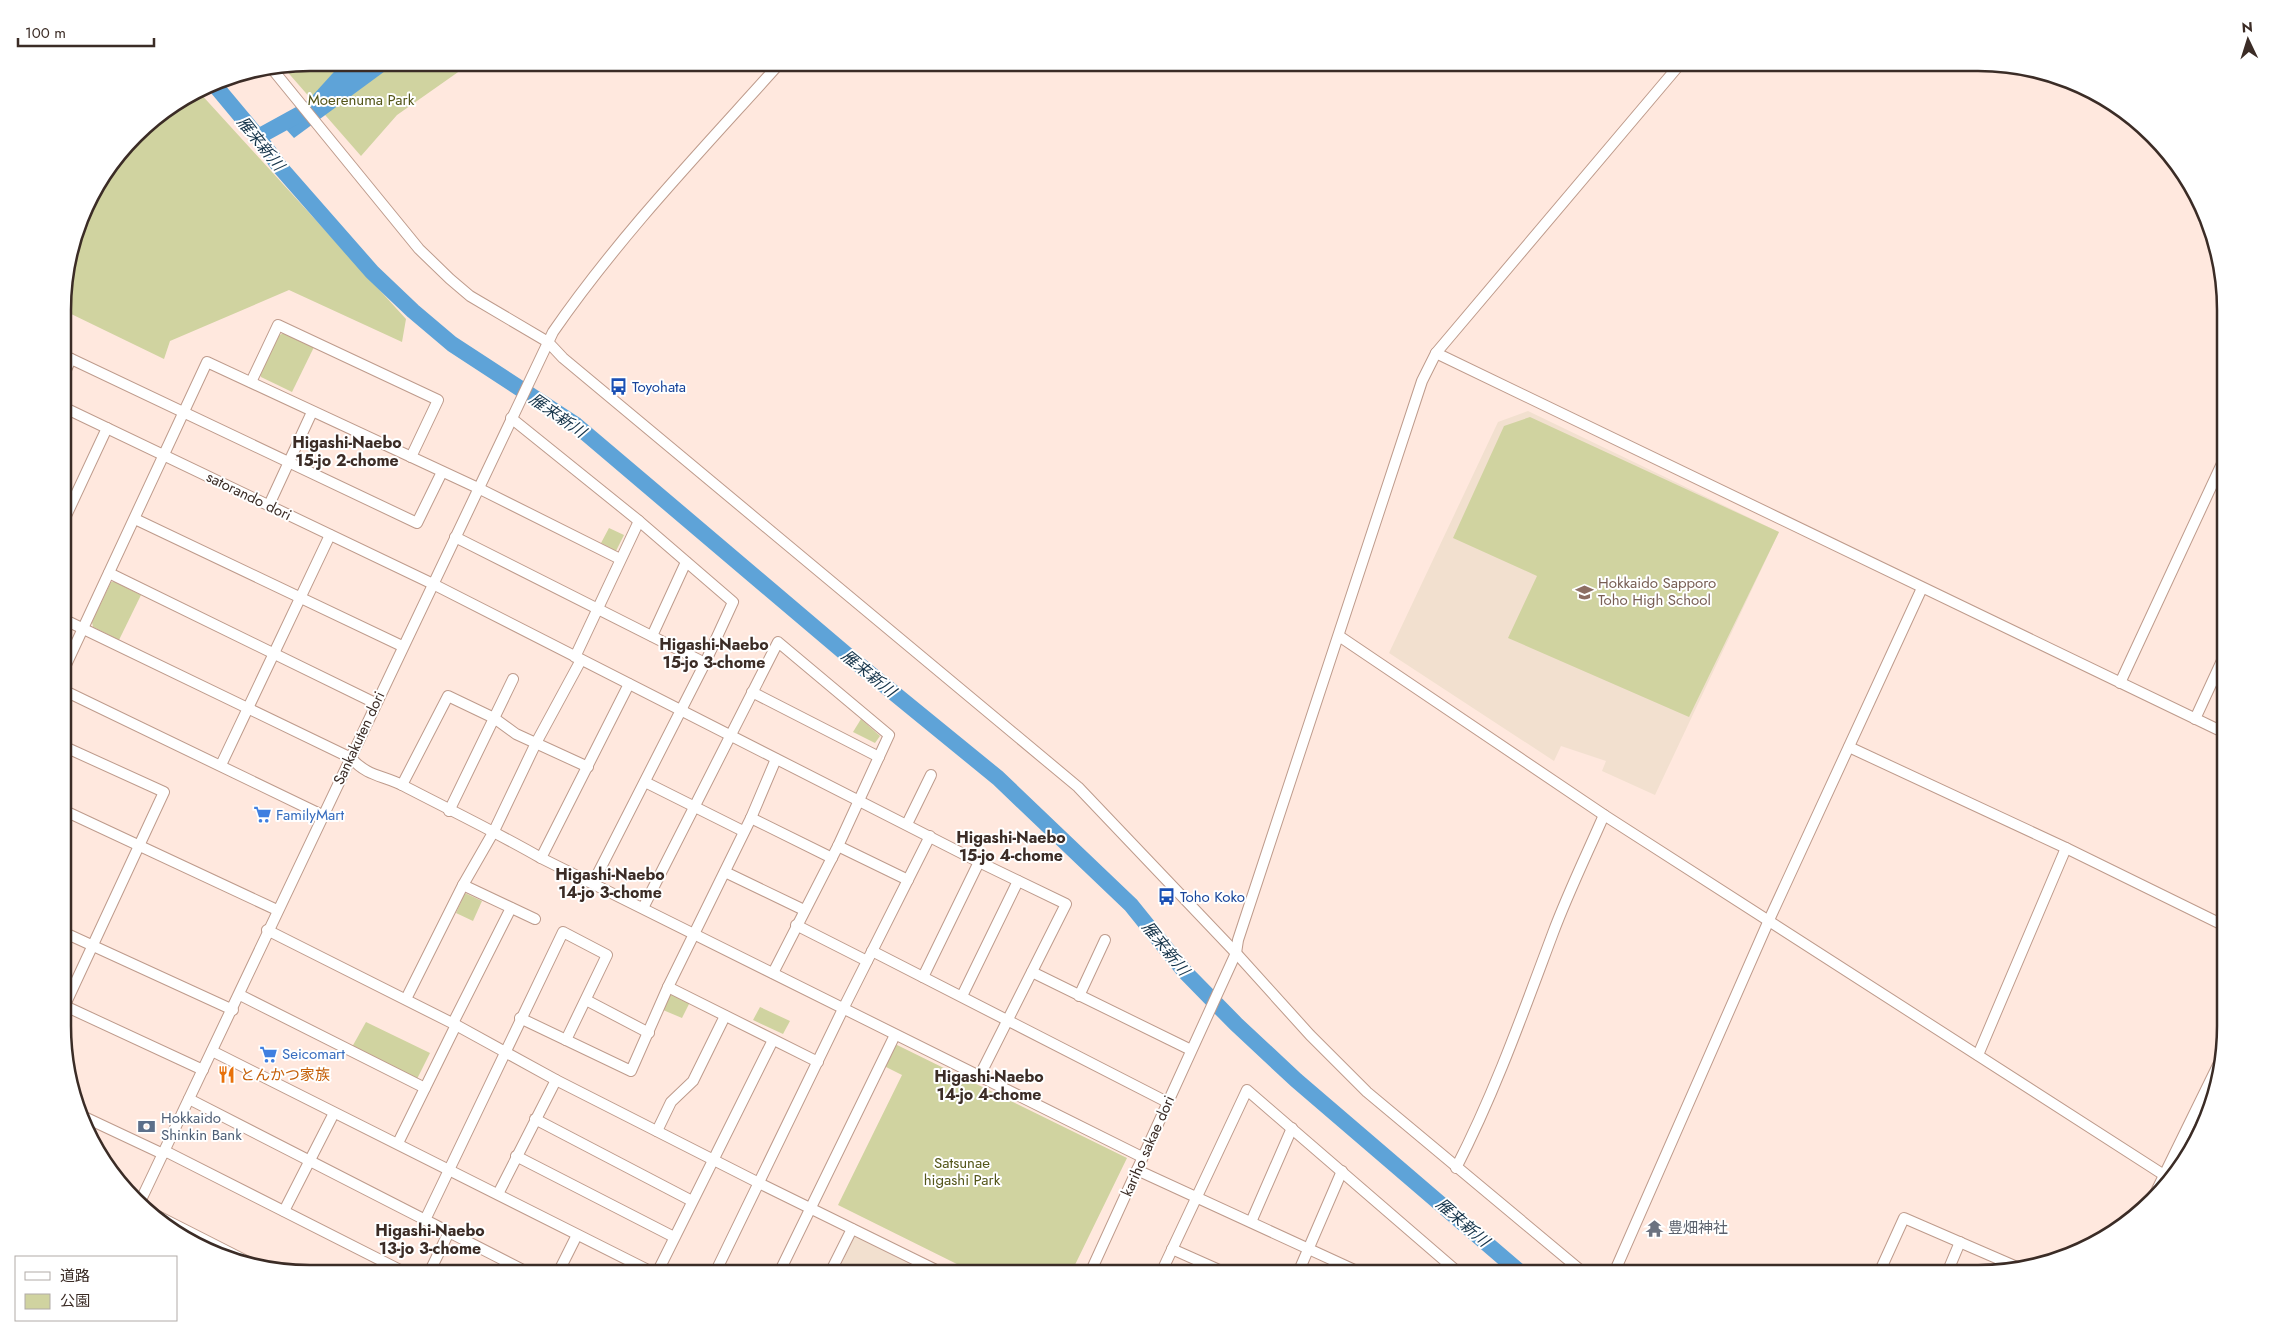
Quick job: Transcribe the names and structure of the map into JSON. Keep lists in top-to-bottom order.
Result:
{
  "streets": {
    "street": ["satorando dori", "Sankakuten dori", "kariho sakae dori"]
  },
  "crossings": [
    ["satorando dori", "Sankakuten dori"]
  ],
  "districts": [
    "Higashi-Naebo 15-jo 2-chome",
    "Higashi-Naebo 15-jo 3-chome",
    "Higashi-Naebo 15-jo 4-chome",
    "Higashi-Naebo 14-jo 3-chome",
    "Higashi-Naebo 14-jo 4-chome",
    "Higashi-Naebo 13-jo 3-chome"
  ],
  "water": ["雁来新川"],
  "parks": ["Moerenuma Park", "Satsunae higashi Park"],
  "places": {
    "bus stop": ["Toyohata", "Toho Koko"],
    "school or university": ["Hokkaido Sapporo Toho High School"],
    "supermarket": ["FamilyMart", "Seicomart"],
    "restaurant": ["とんかつ家族"],
    "bank": ["Hokkaido Shinkin Bank"],
    "temple": ["豊畑神社"]
  },
  "legend": ["道路", "公園"],
  "scale_bar": "100 m",
  "north": "top"
}
